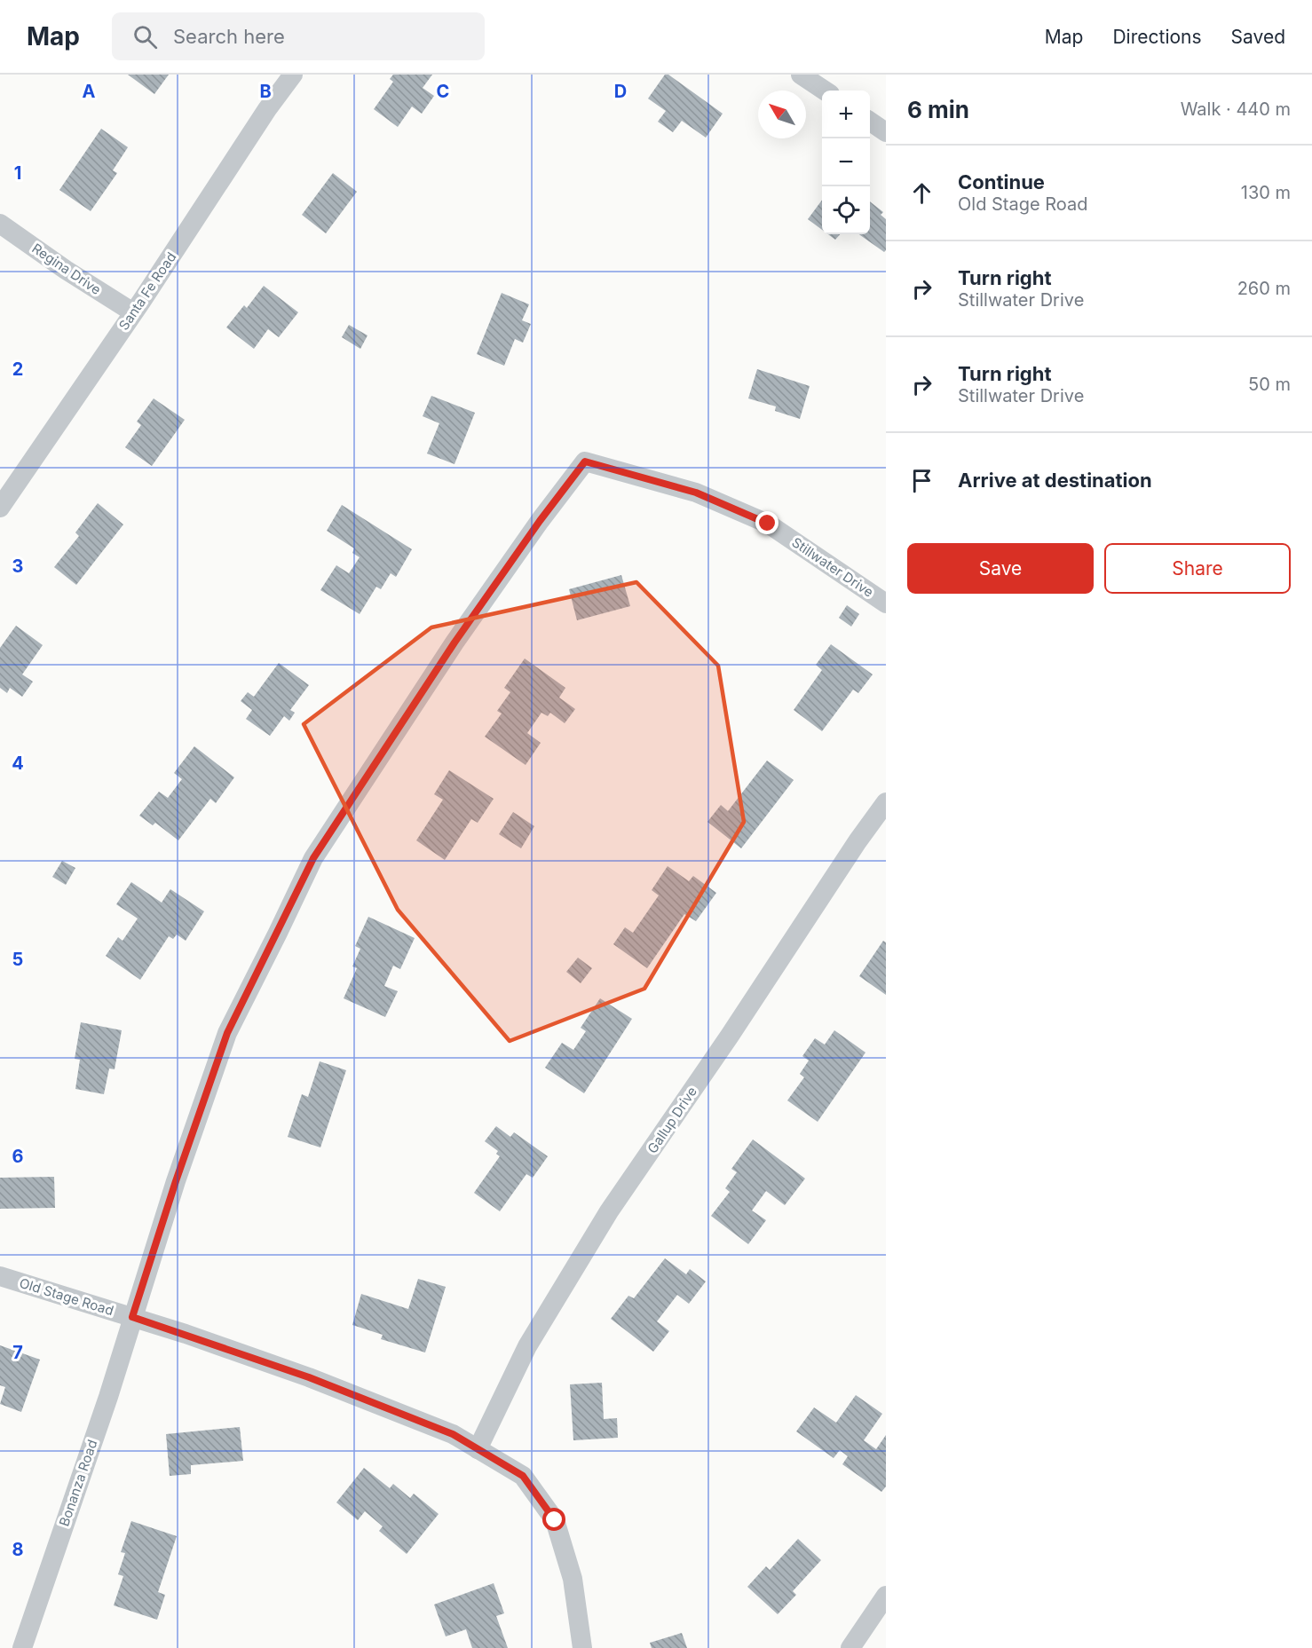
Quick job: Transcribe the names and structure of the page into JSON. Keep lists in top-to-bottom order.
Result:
{
  "streets": {
    "street": [
      "Regina Drive",
      "Santa Fe Road",
      "Stillwater Drive",
      "Gallup Drive",
      "Old Stage Road",
      "Bonanza Road"
    ]
  },
  "crossings": [
    ["Regina Drive", "Santa Fe Road"],
    ["Stillwater Drive", "Old Stage Road"],
    ["Stillwater Drive", "Bonanza Road"],
    ["Gallup Drive", "Old Stage Road"],
    ["Old Stage Road", "Bonanza Road"]
  ],
  "north": "top left",
  "page": {
    "header": "Map",
    "search": "Search here",
    "nav": ["Map", "Directions", "Saved"],
    "heading": ["6 min", "Walk · 440 m"],
    "map_buttons": ["+", "−"],
    "list": [
      ["Continue", "Old Stage Road", "130 m"],
      ["Turn right", "Stillwater Drive", "260 m"],
      ["Turn right", "Stillwater Drive", "50 m"],
      "Arrive at destination"
    ],
    "buttons": ["Save", "Share"]
  },
  "grid": {
    "columns": [
      "A",
      "B",
      "C",
      "D"
    ],
    "rows": [
      "1",
      "2",
      "3",
      "4",
      "5",
      "6",
      "7",
      "8"
    ]
  }
}
